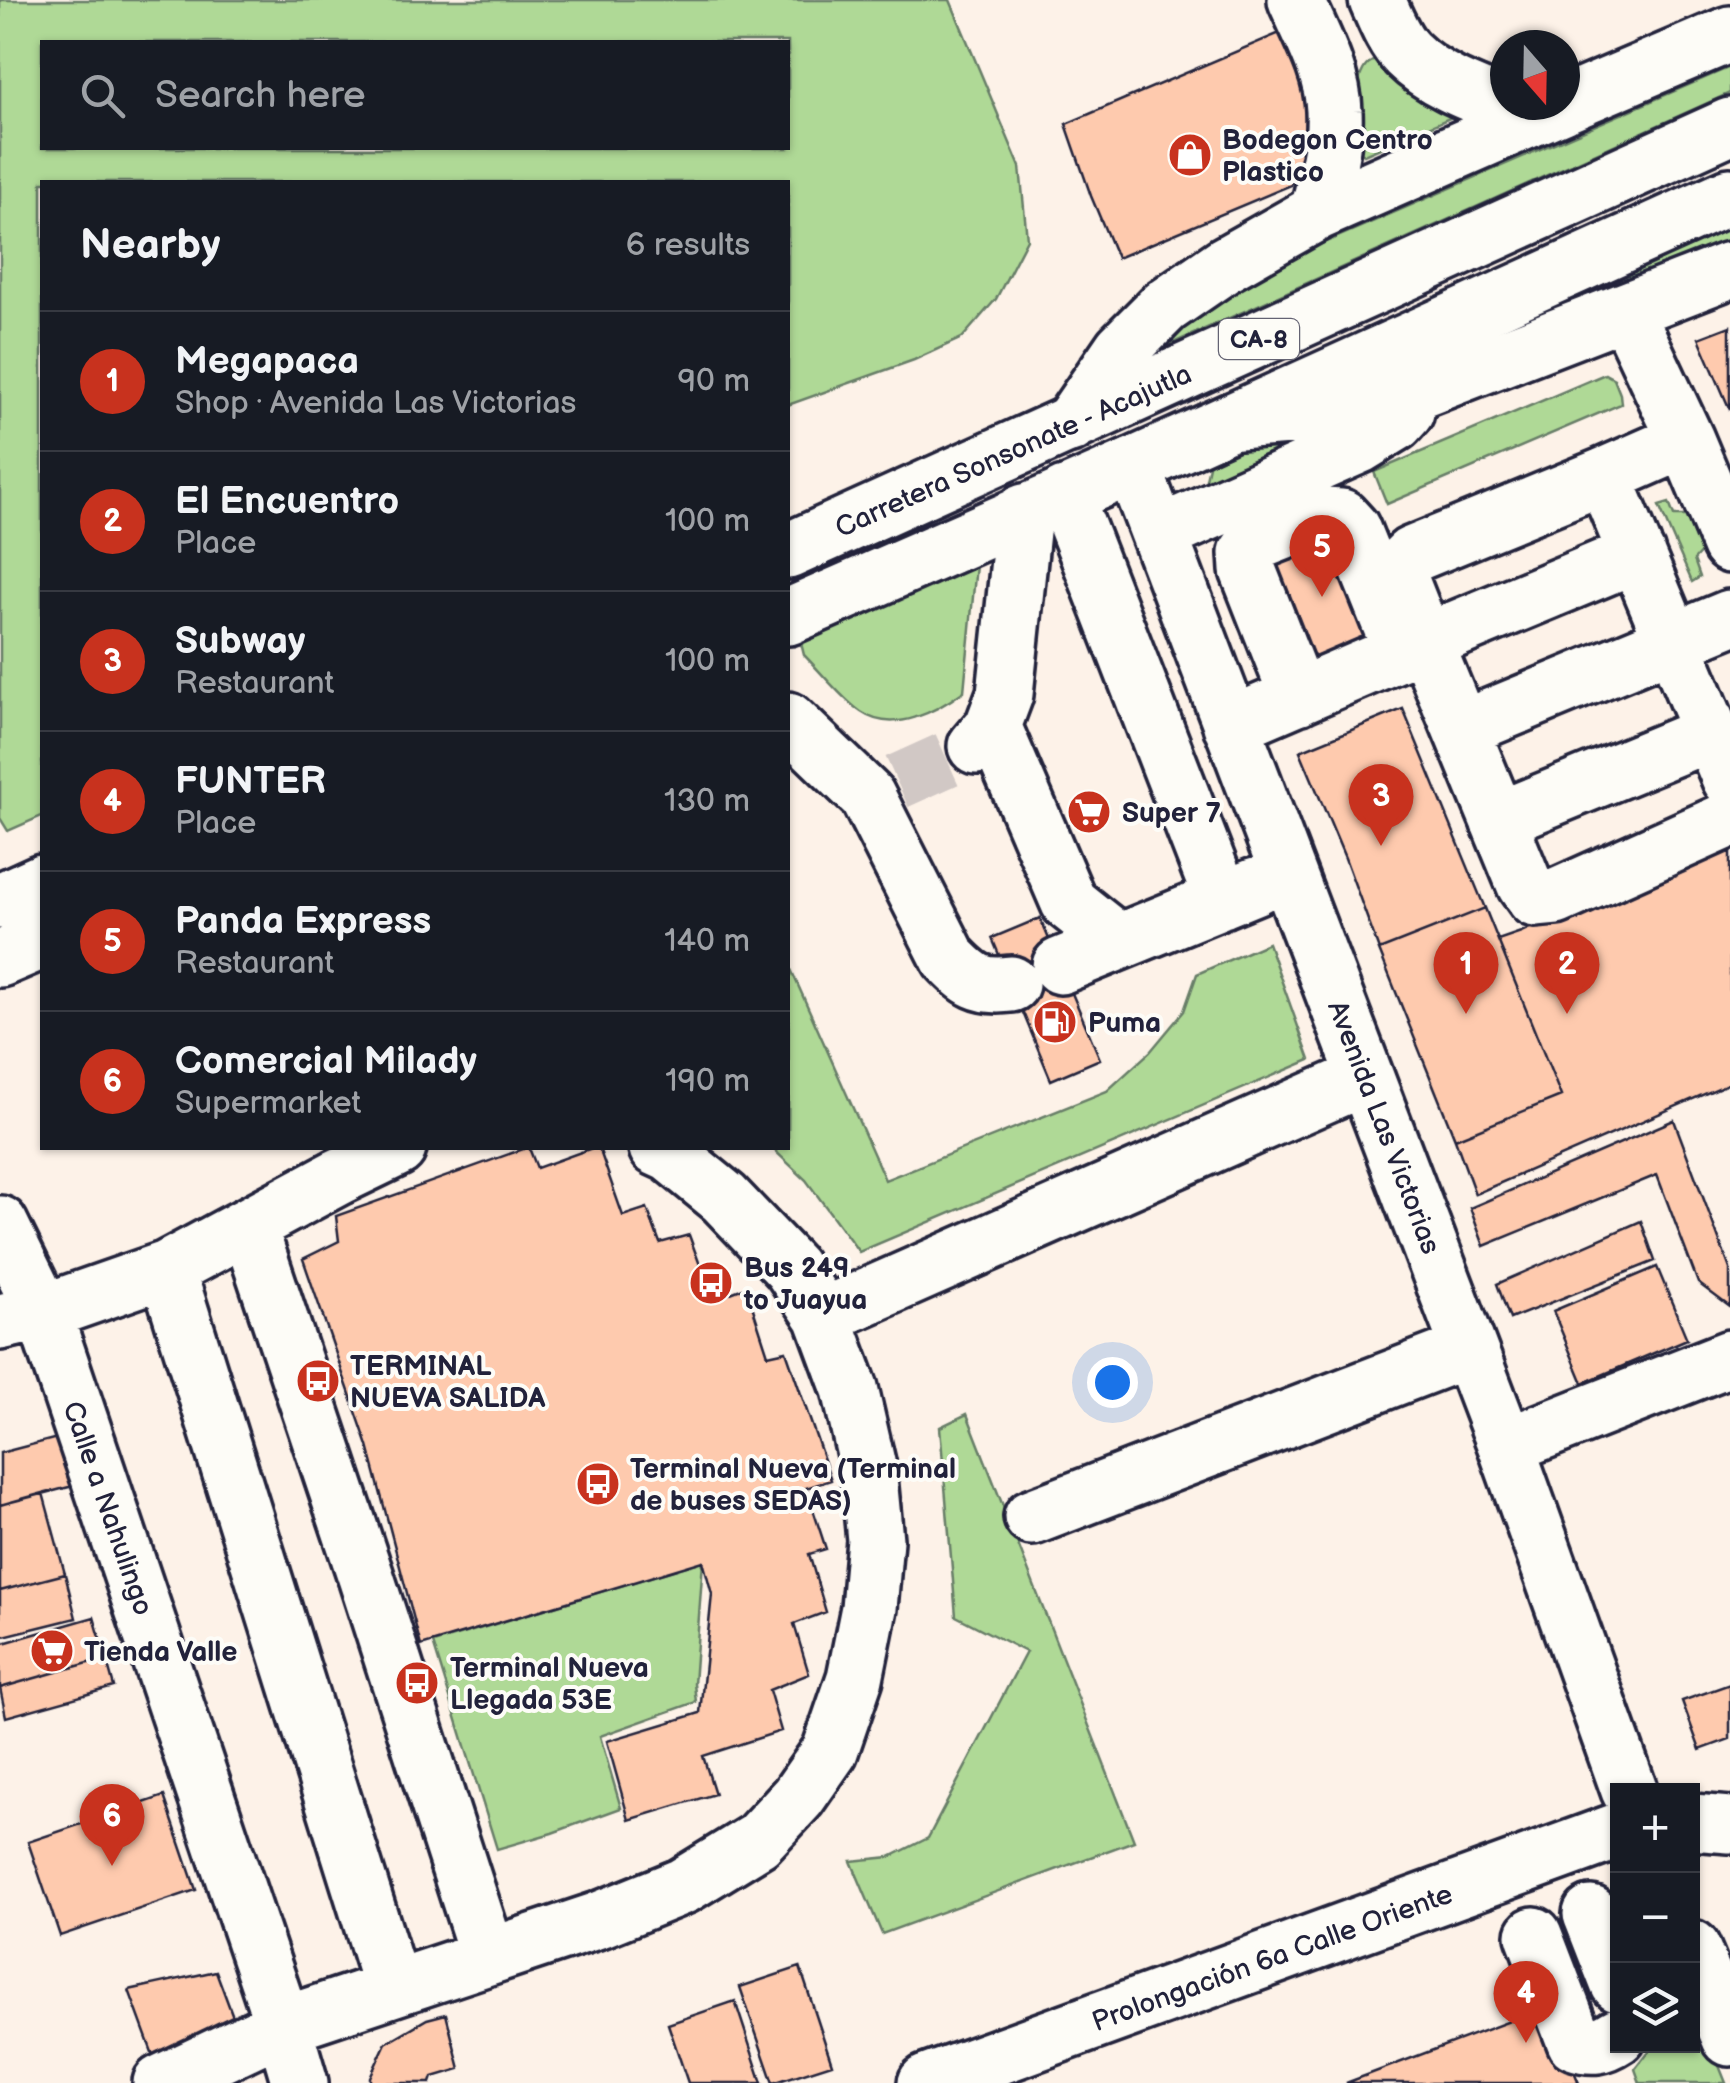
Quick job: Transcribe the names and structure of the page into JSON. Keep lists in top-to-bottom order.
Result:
{
  "streets": {
    "main road": [
      "CA-8",
      "Carretera Sonsonate - Acajutla",
      "Avenida Las Victorias",
      "Calle a Nahulingo",
      "Prolongación 6a Calle Oriente"
    ]
  },
  "crossings": [
    ["CA-8", "Avenida Las Victorias"]
  ],
  "places": {
    "shop": ["Bodegon Centro Plastico"],
    "supermarket": ["Super 7", "Tienda Valle"],
    "fuel station": ["Puma"],
    "bus stop": [
      "Bus 249 to Juayua",
      "TERMINAL NUEVA SALIDA",
      "Terminal Nueva (Terminal de buses SEDAS)",
      "Terminal Nueva Llegada 53E"
    ]
  },
  "north": "bottom",
  "page": {
    "search": "Search here",
    "heading": ["Nearby", "6 results"],
    "list": [
      {
        "mark": "1",
        "name": "Megapaca",
        "note": "Shop · Avenida Las Victorias",
        "value": "90 m"
      },
      {
        "mark": "2",
        "name": "El Encuentro",
        "note": "Place",
        "value": "100 m"
      },
      {
        "mark": "3",
        "name": "Subway",
        "note": "Restaurant",
        "value": "100 m"
      },
      {
        "mark": "4",
        "name": "FUNTER",
        "note": "Place",
        "value": "130 m"
      },
      {
        "mark": "5",
        "name": "Panda Express",
        "note": "Restaurant",
        "value": "140 m"
      },
      {
        "mark": "6",
        "name": "Comercial Milady",
        "note": "Supermarket",
        "value": "190 m"
      }
    ],
    "pins": [
      "5",
      "3",
      "1",
      "2",
      "6",
      "4"
    ],
    "map_buttons": ["+", "−"]
  }
}
